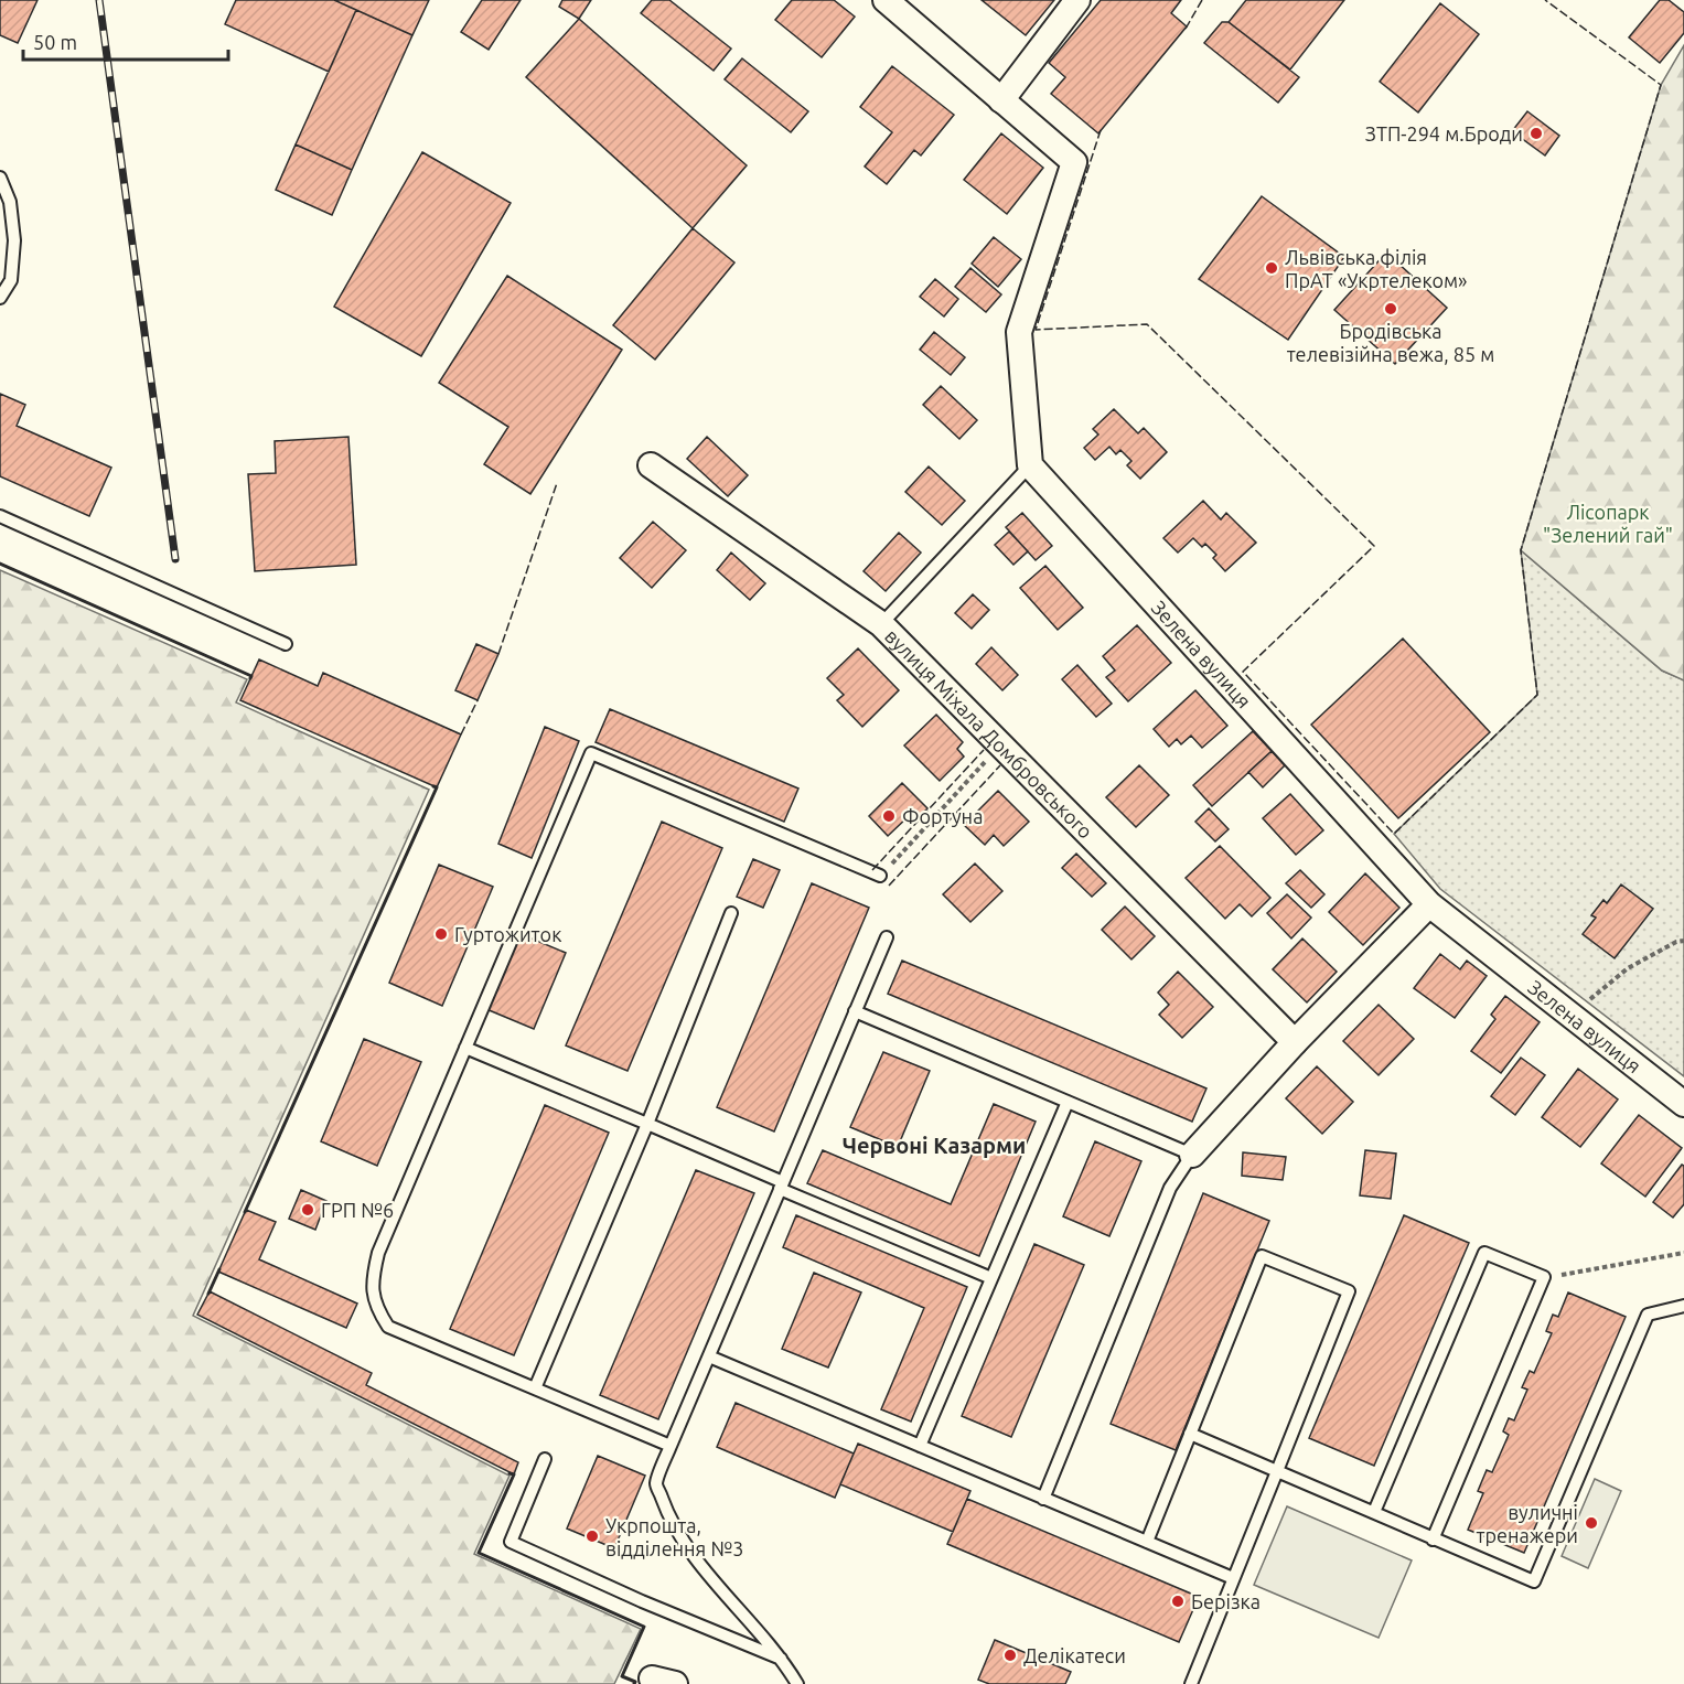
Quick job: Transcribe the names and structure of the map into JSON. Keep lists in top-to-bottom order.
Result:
{
  "streets": {
    "street": ["Зелена вулиця", "вулиця Міхала Домбровського"]
  },
  "districts": ["Червоні Казарми"],
  "parks": ["Лісопарк \"Зелений гай\""],
  "places": [
    "ЗТП-294 м.Броди",
    "Львівська філія ПрАТ «Укртелеком»",
    "Бродівська телевізійна вежа, 85 м",
    "Фортуна",
    "Гуртожиток",
    "ГРП №6",
    "вуличні тренажери",
    "Укрпошта, відділення №3",
    "Берізка",
    "Делікатеси"
  ],
  "scale_bar": "50 m"
}
